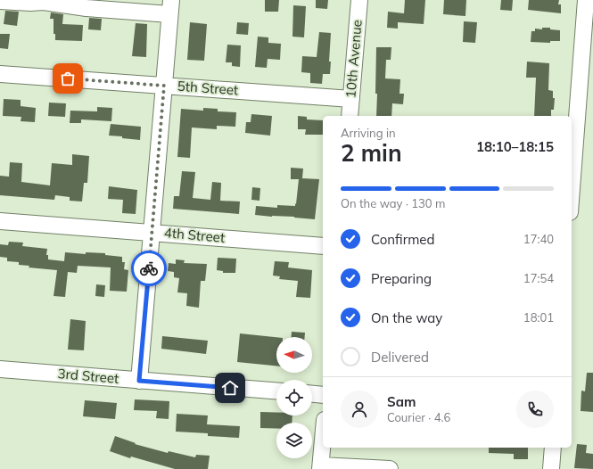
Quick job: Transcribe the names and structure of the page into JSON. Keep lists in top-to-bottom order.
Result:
{
  "streets": {
    "street": [
      "10th Avenue",
      "5th Street",
      "4th Street",
      "3rd Street"
    ]
  },
  "crossings": [
    ["10th Avenue", "5th Street"]
  ],
  "north": "left",
  "page": {
    "heading": ["2 min", "Arriving in", "18:10–18:15"],
    "panel": ["Sam", "Courier · 4.6"],
    "bar": "On the way · 130 m",
    "list": [
      ["Confirmed", "17:40"],
      ["Preparing", "17:54"],
      ["On the way", "18:01"],
      "Delivered"
    ]
  }
}
